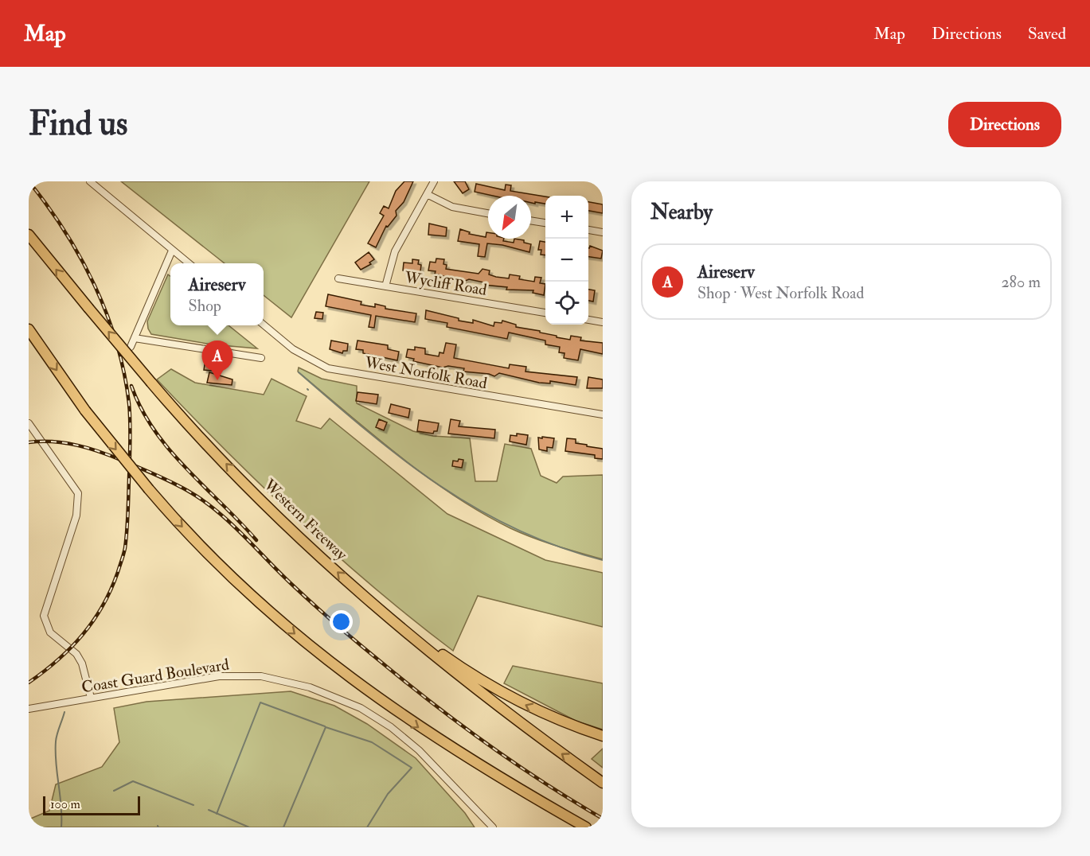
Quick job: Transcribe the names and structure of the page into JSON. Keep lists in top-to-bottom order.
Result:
{
  "streets": {
    "highway": ["Western Freeway"],
    "street": ["Wycliff Road", "West Norfolk Road", "Coast Guard Boulevard"]
  },
  "scale_bar": "100 m",
  "north": "bottom left",
  "page": {
    "header": "Map",
    "nav": ["Map", "Directions", "Saved"],
    "buttons": "Directions",
    "title": "Find us",
    "heading": "Nearby",
    "map_buttons": ["+", "−"],
    "list": [
      {
        "mark": "A",
        "name": "Aireserv",
        "note": "Shop · West Norfolk Road",
        "value": "280 m"
      }
    ],
    "popup": ["Aireserv", "Shop"],
    "pins": "A",
    "scale": "100 m"
  }
}
